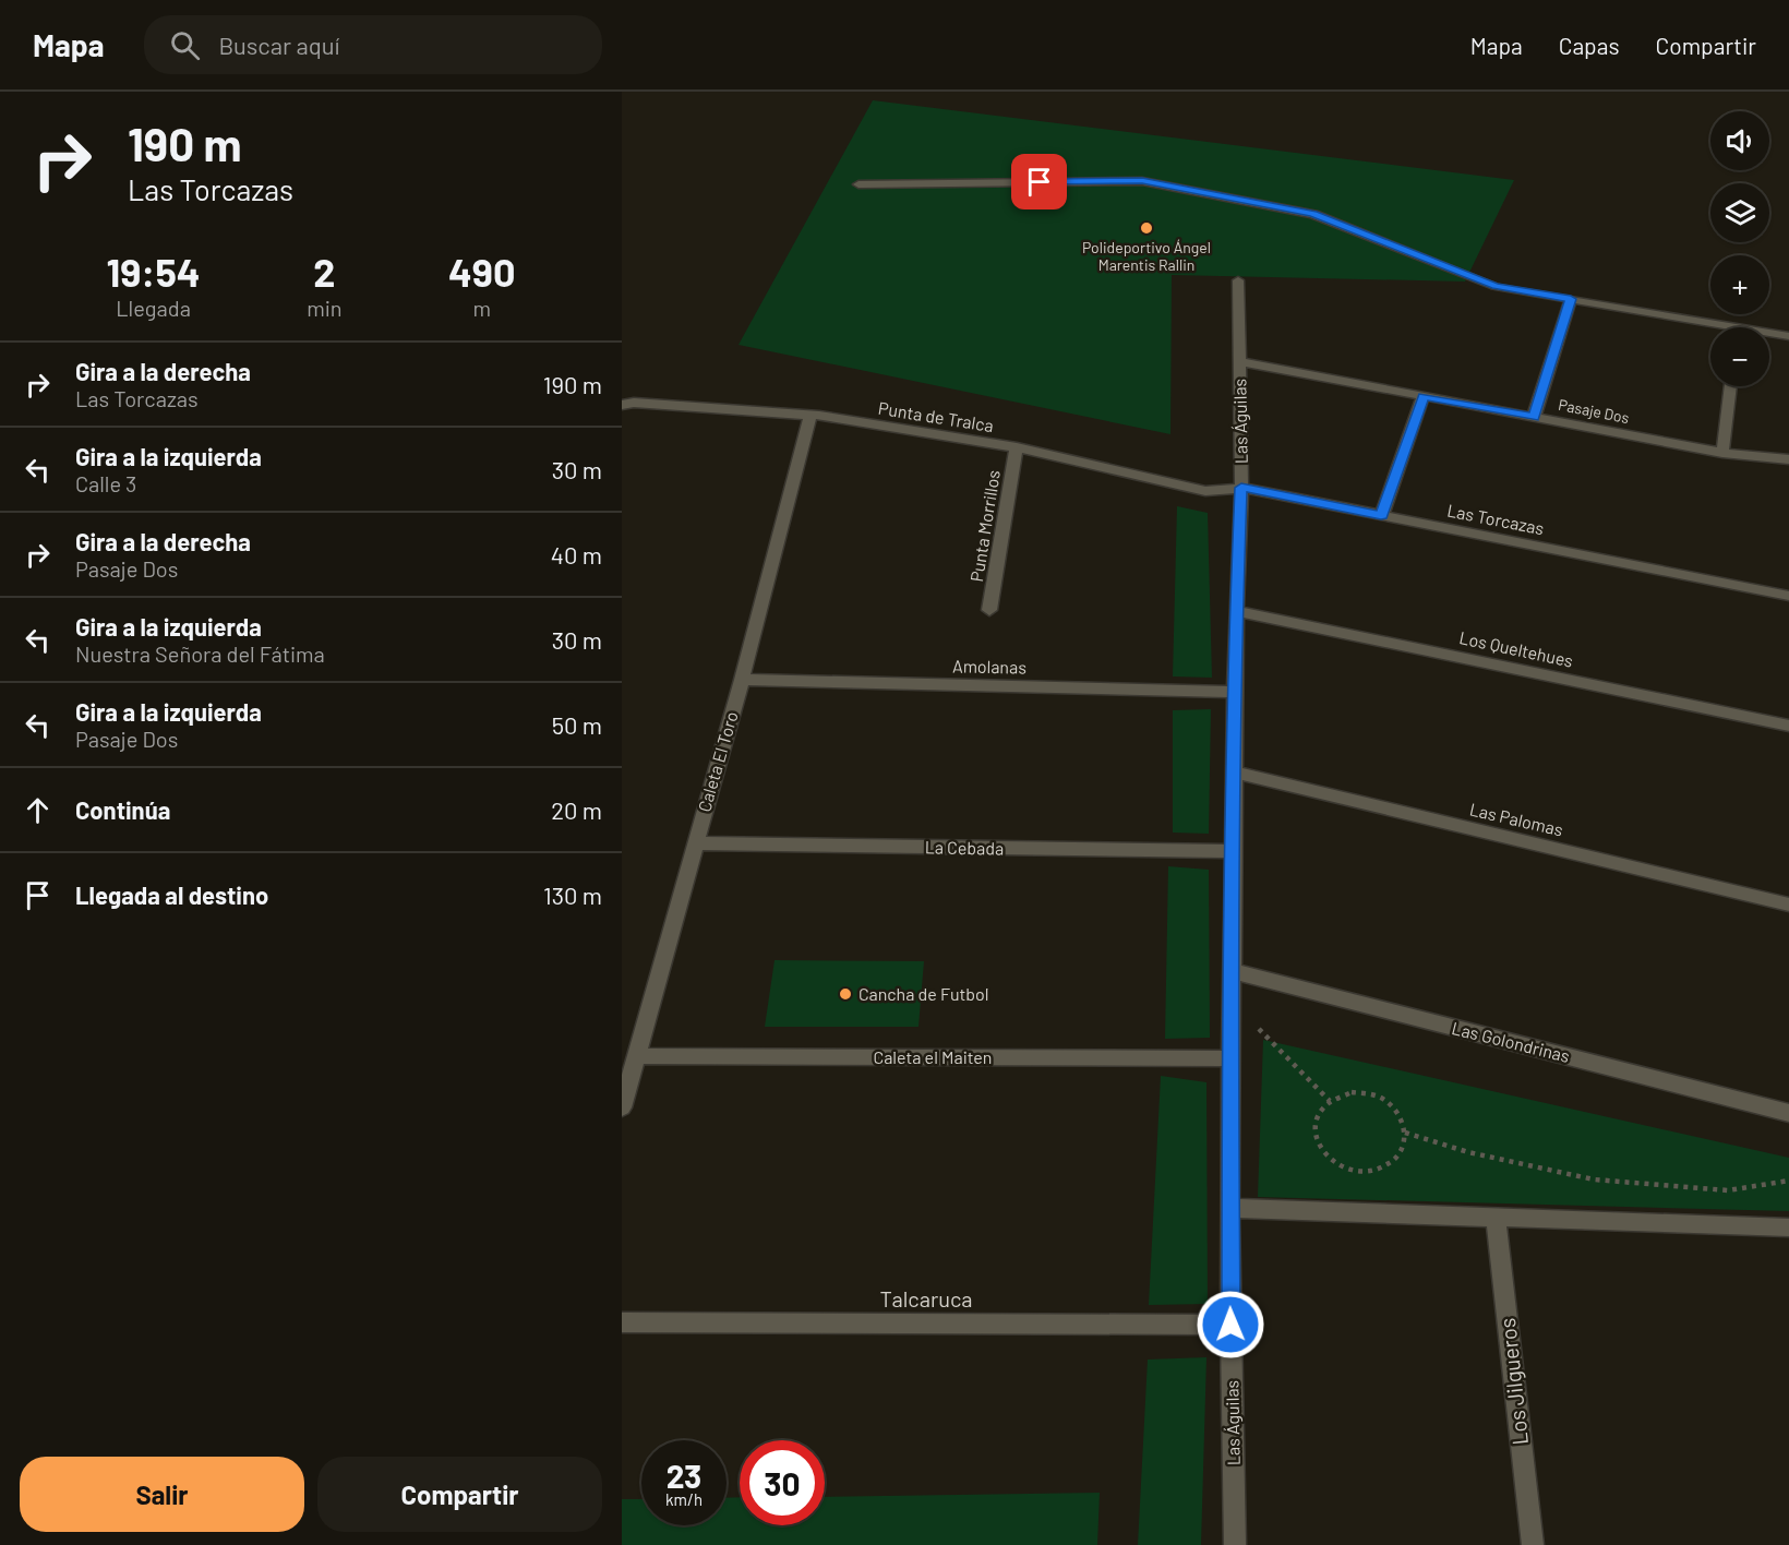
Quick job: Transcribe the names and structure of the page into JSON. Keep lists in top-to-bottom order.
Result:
{
  "streets": {
    "street": [
      "Pasaje Dos",
      "Punta de Tralca",
      "Las Águilas",
      "Las Torcazas",
      "Punta Morrillos",
      "Los Queltehues",
      "Amolanas",
      "Caleta El Toro",
      "Las Palomas",
      "La Cebada",
      "Las Golondrinas",
      "Caleta el Maiten",
      "Talcaruca",
      "Los Jilgueros"
    ]
  },
  "crossings": [
    ["Pasaje Dos", "Las Águilas"],
    ["Punta de Tralca", "Las Águilas"],
    ["Punta de Tralca", "Las Torcazas"],
    ["Punta de Tralca", "Punta Morrillos"],
    ["Punta de Tralca", "Caleta El Toro"],
    ["Las Águilas", "Las Torcazas"],
    ["Las Águilas", "Los Queltehues"],
    ["Las Águilas", "Amolanas"],
    ["Las Águilas", "Las Palomas"],
    ["Las Águilas", "La Cebada"],
    ["Las Águilas", "Las Golondrinas"],
    ["Las Águilas", "Caleta el Maiten"],
    ["Las Águilas", "Talcaruca"],
    ["Amolanas", "Caleta El Toro"],
    ["Caleta El Toro", "La Cebada"],
    ["Caleta El Toro", "Caleta el Maiten"]
  ],
  "places": ["Polideportivo Ángel Marentis Rallin", "Cancha de Futbol"],
  "page": {
    "header": "Mapa",
    "search": "Buscar aquí",
    "nav": ["Mapa", "Capas", "Compartir"],
    "turn": ["190 m", "Las Torcazas"],
    "map_buttons": ["+", "−"],
    "eta": [
      "19:54",
      "Llegada",
      "2",
      "min",
      "490",
      "m"
    ],
    "list": [
      {
        "name": "Gira a la derecha",
        "note": "Las Torcazas",
        "value": "190 m"
      },
      {
        "name": "Gira a la izquierda",
        "note": "Calle 3",
        "value": "30 m"
      },
      {
        "name": "Gira a la derecha",
        "note": "Pasaje Dos",
        "value": "40 m"
      },
      {
        "name": "Gira a la izquierda",
        "note": "Nuestra Señora del Fátima",
        "value": "30 m"
      },
      {
        "name": "Gira a la izquierda",
        "note": "Pasaje Dos",
        "value": "50 m"
      },
      {
        "name": "Continúa",
        "value": "20 m"
      },
      {
        "name": "Llegada al destino",
        "value": "130 m"
      }
    ],
    "speed": "23 km/h",
    "limit": "30",
    "buttons": ["Salir", "Compartir"]
  }
}
